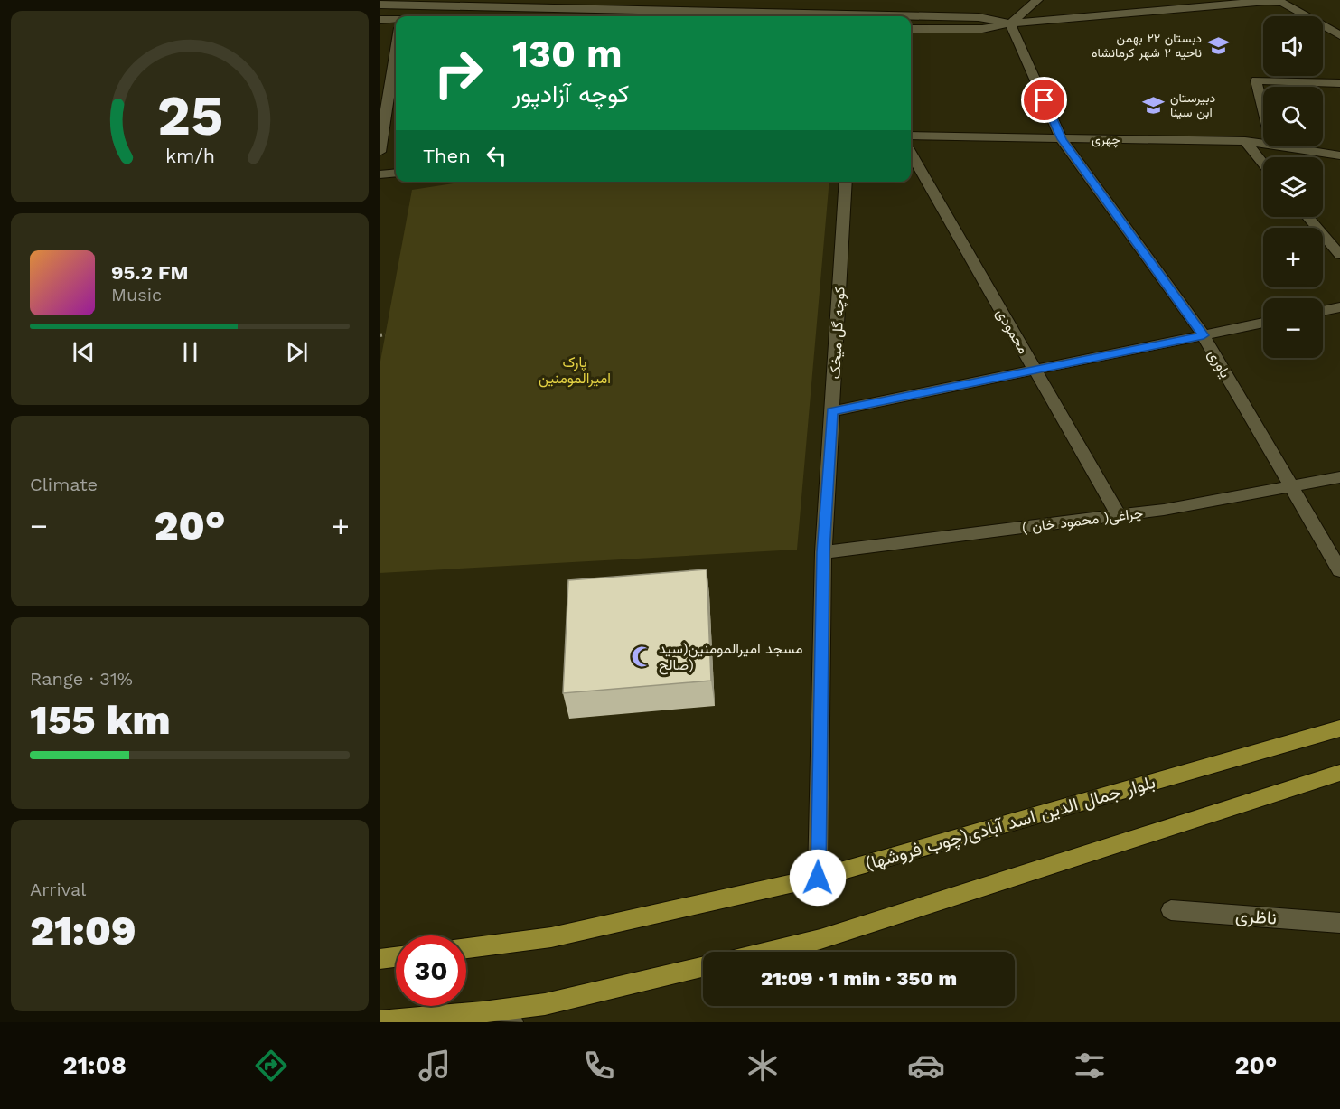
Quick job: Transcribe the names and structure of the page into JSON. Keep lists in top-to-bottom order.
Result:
{
  "streets": {
    "main road": ["بلوار جمال الدین اسد آبادی(چوب فروشها)"],
    "street": [
      "چهری",
      "محمودی",
      "کوچه گل میخک",
      "یاوری",
      "چراغی( محمود خان )",
      "ناظری"
    ]
  },
  "crossings": [
    ["چهری", "یاوری"],
    ["محمودی", "چراغی( محمود خان )"],
    ["کوچه گل میخک", "چراغی( محمود خان )"],
    ["کوچه گل میخک", "بلوار جمال الدین اسد آبادی(چوب فروشها)"],
    ["یاوری", "چراغی( محمود خان )"]
  ],
  "parks": ["پارک امیرالمومنین"],
  "places": {
    "school or university": ["دبستان ۲۲ بهمن ناحیه ۲ شهر کرمانشاه", "دبیرستان ابن سینا"],
    "mosque": ["مسجد امیرالمومنین(سید صالح)"]
  },
  "page": {
    "map_buttons": ["+", "−"],
    "turn": ["130 m", "کوچه آزادپور"],
    "then": "Then",
    "song": ["95.2 FM", "Music"],
    "tile": [
      "Climate",
      ["Range · 31%", "155 km"],
      ["Arrival", "21:09"]
    ],
    "heat": ["−", "20°", "+"],
    "limit": "30",
    "trip": "21:09 · 1 min · 350 m",
    "tabs": ["21:08", "20°"],
    "gauge": ["25", "km/h"]
  }
}
